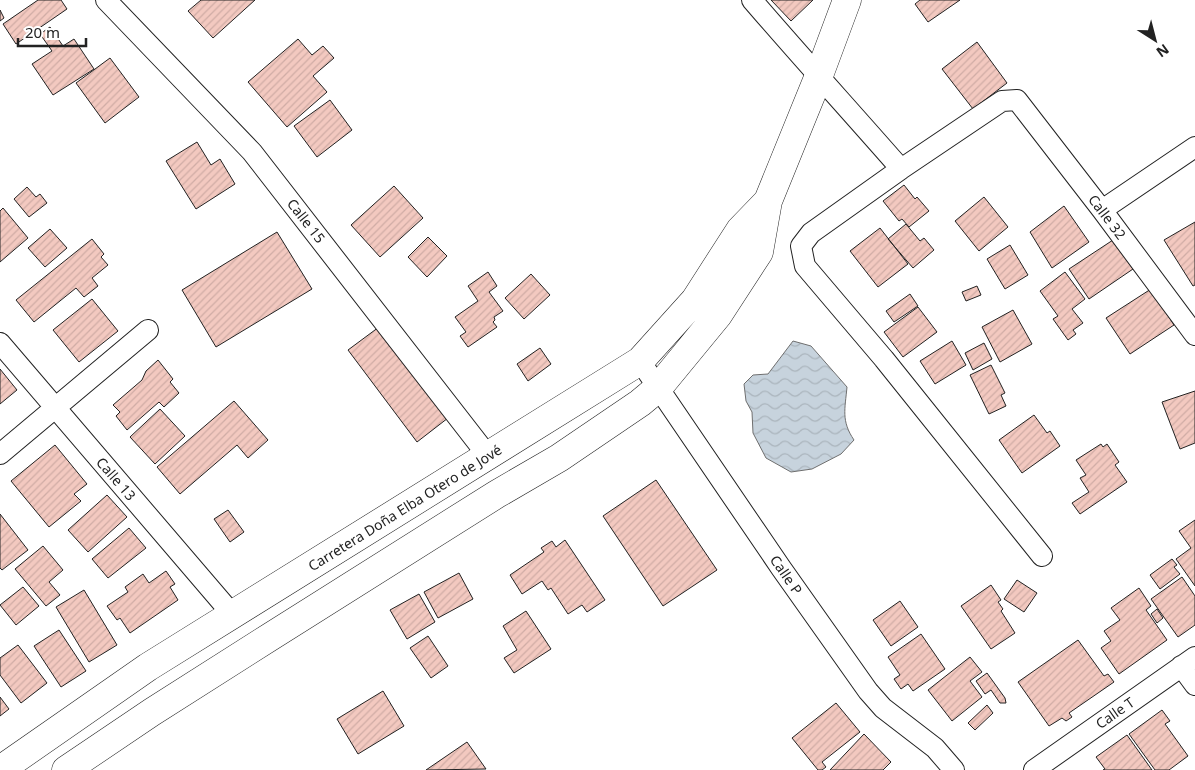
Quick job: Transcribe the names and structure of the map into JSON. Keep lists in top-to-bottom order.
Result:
{
  "streets": {
    "street": [
      "Calle 32",
      "Calle 15",
      "Calle 13",
      "Carretera Doña Elba Otero de Jové",
      "Calle P",
      "Calle T"
    ]
  },
  "crossings": [
    ["Calle 15", "Carretera Doña Elba Otero de Jové"],
    ["Calle 13", "Carretera Doña Elba Otero de Jové"],
    ["Carretera Doña Elba Otero de Jové", "Calle P"]
  ],
  "scale_bar": "20 m",
  "north": "bottom right"
}
